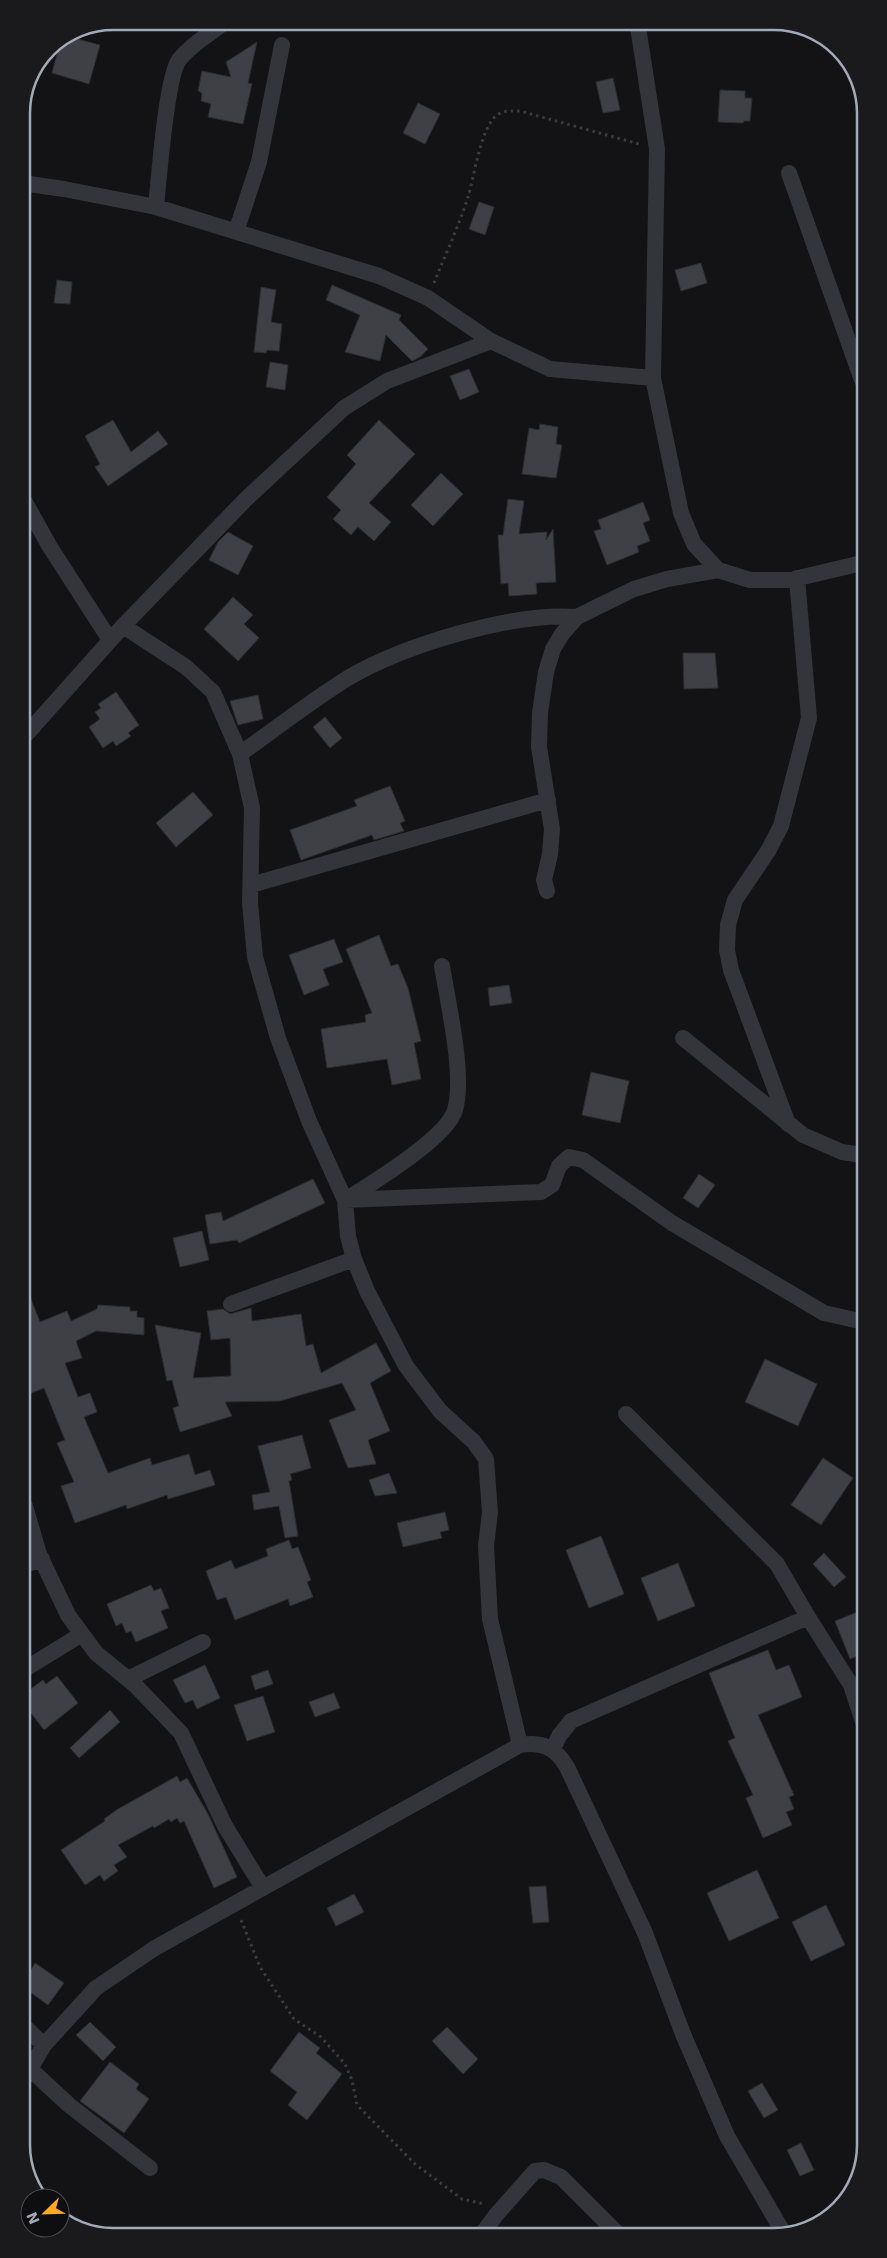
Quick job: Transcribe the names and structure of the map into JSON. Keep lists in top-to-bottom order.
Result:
{
  "north": "bottom left"
}
